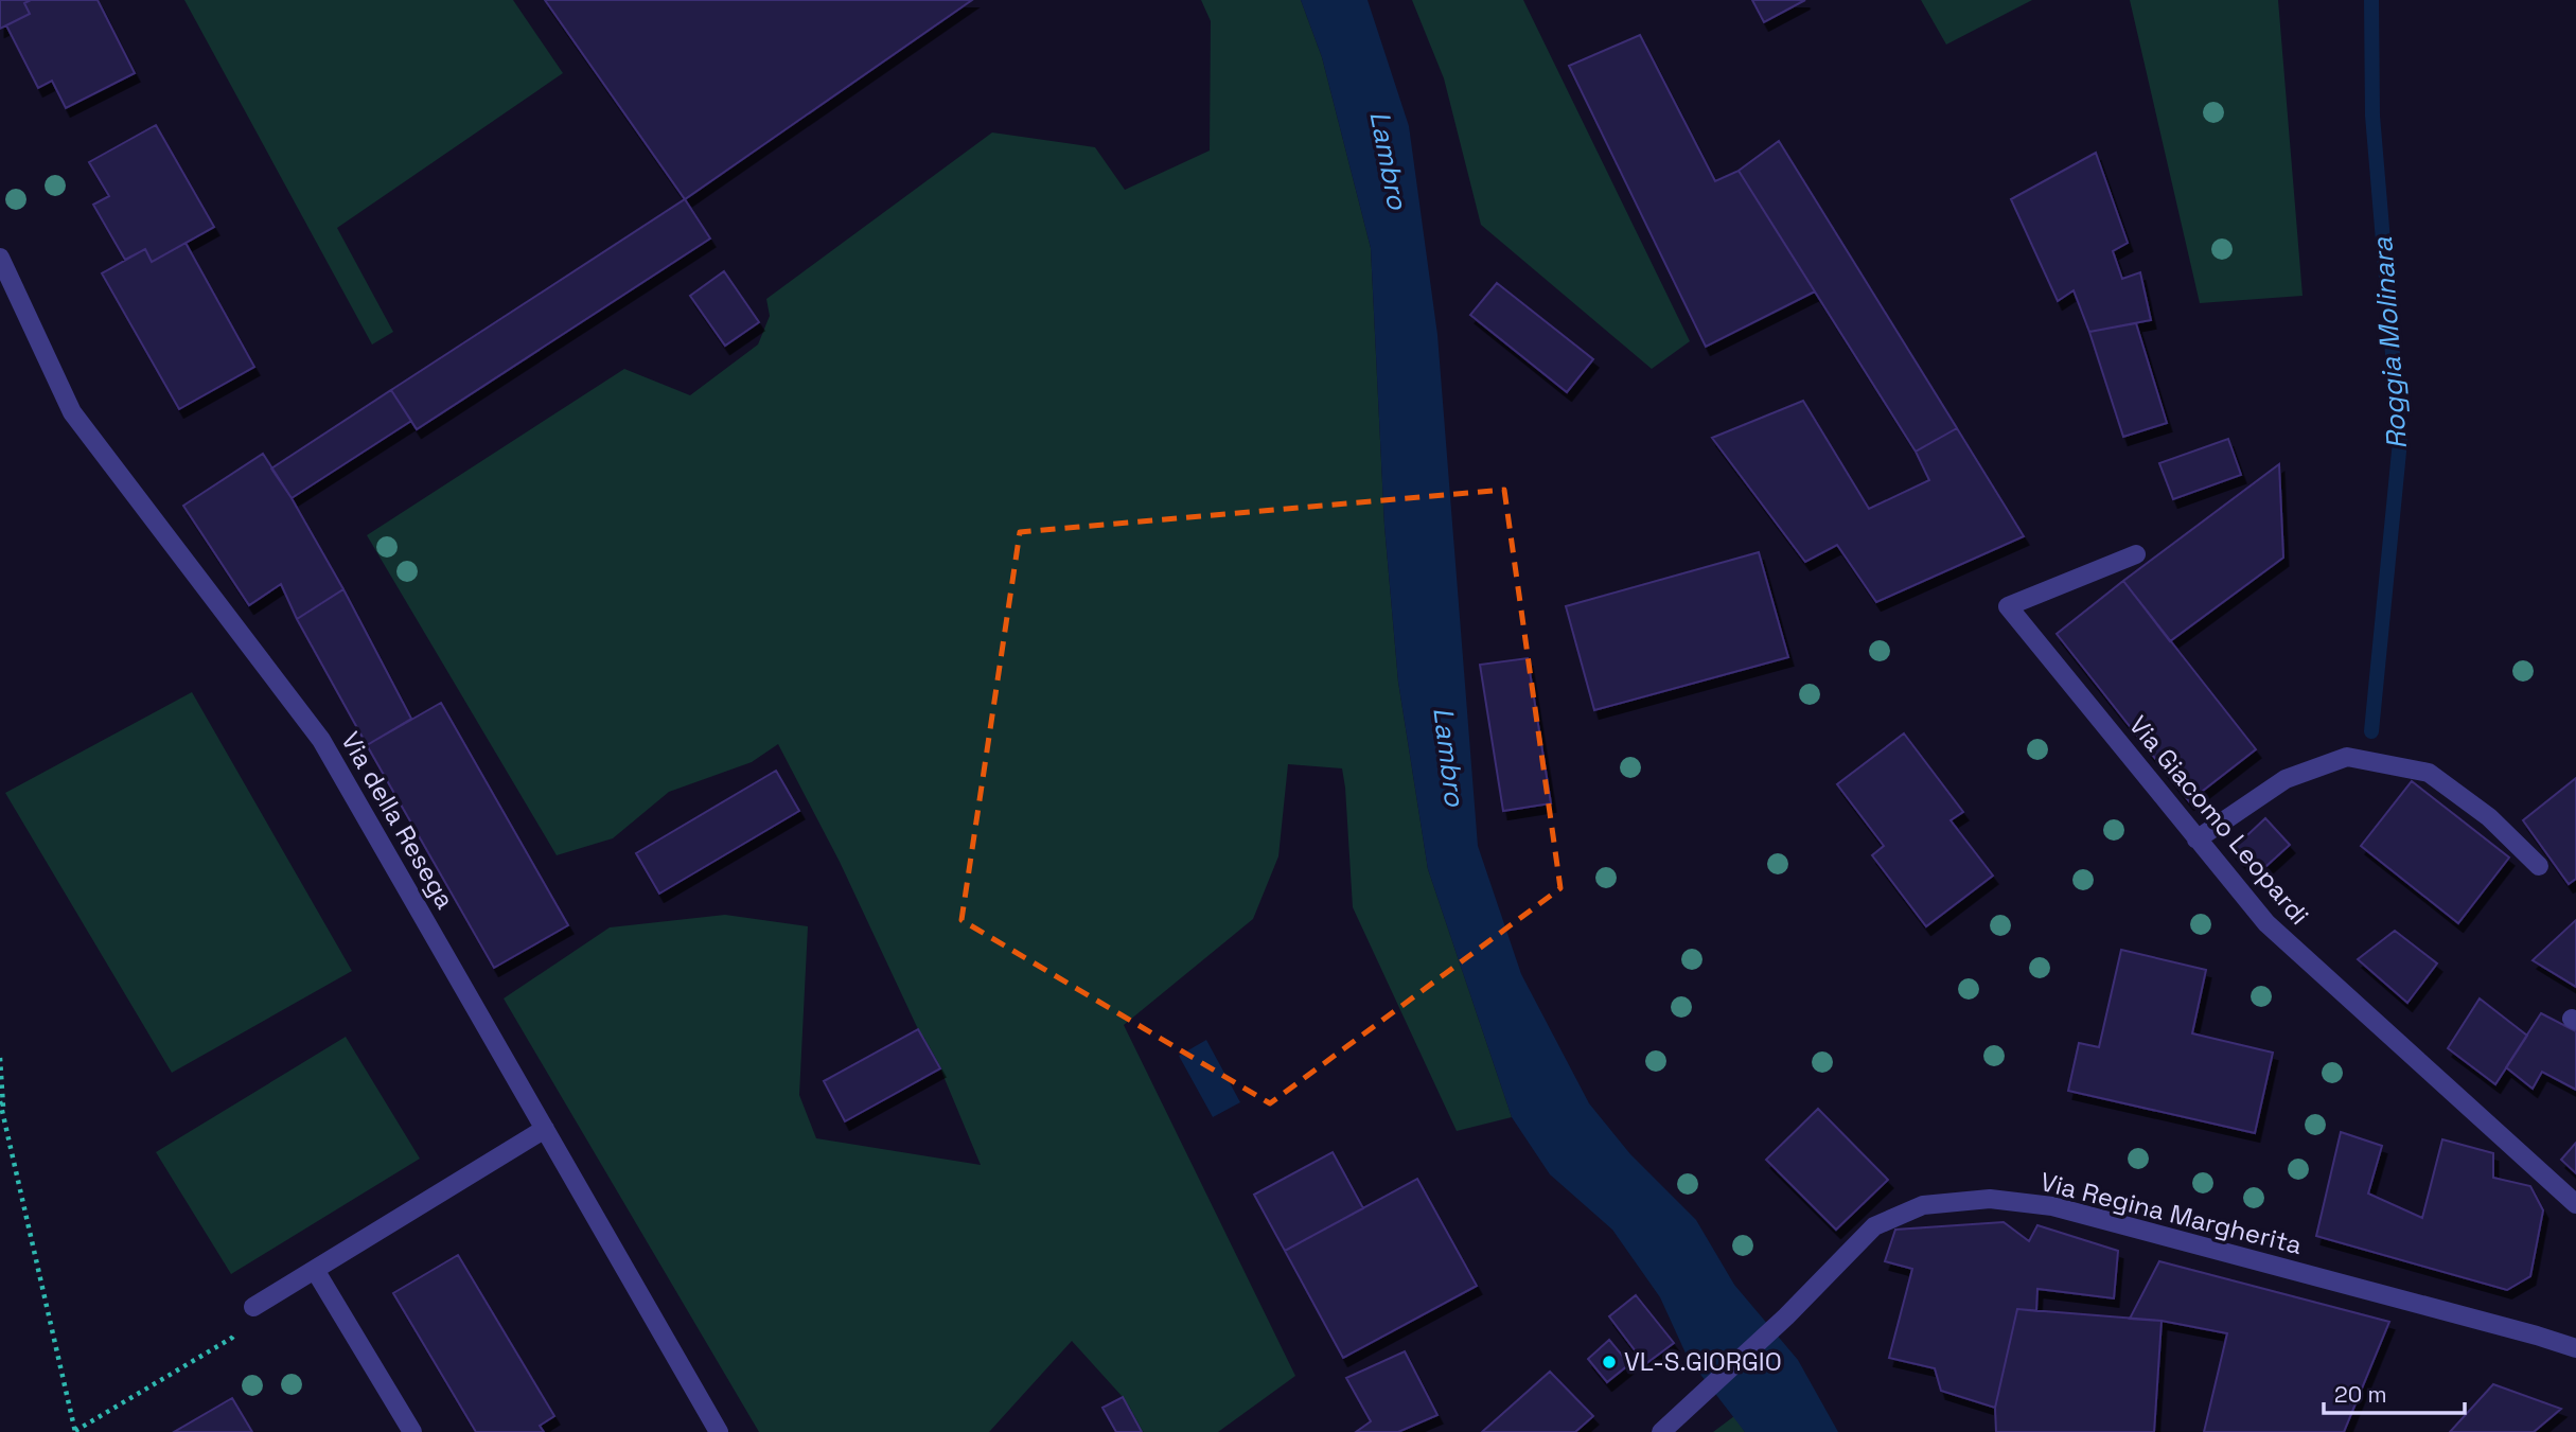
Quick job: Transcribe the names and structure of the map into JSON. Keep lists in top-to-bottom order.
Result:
{
  "streets": {
    "street": ["Via della Resega", "Via Giacomo Leopardi", "Via Regina Margherita"]
  },
  "water": ["Lambro", "Roggia Molinara"],
  "places": ["VL-S.GIORGIO"],
  "scale_bar": "20 m"
}
